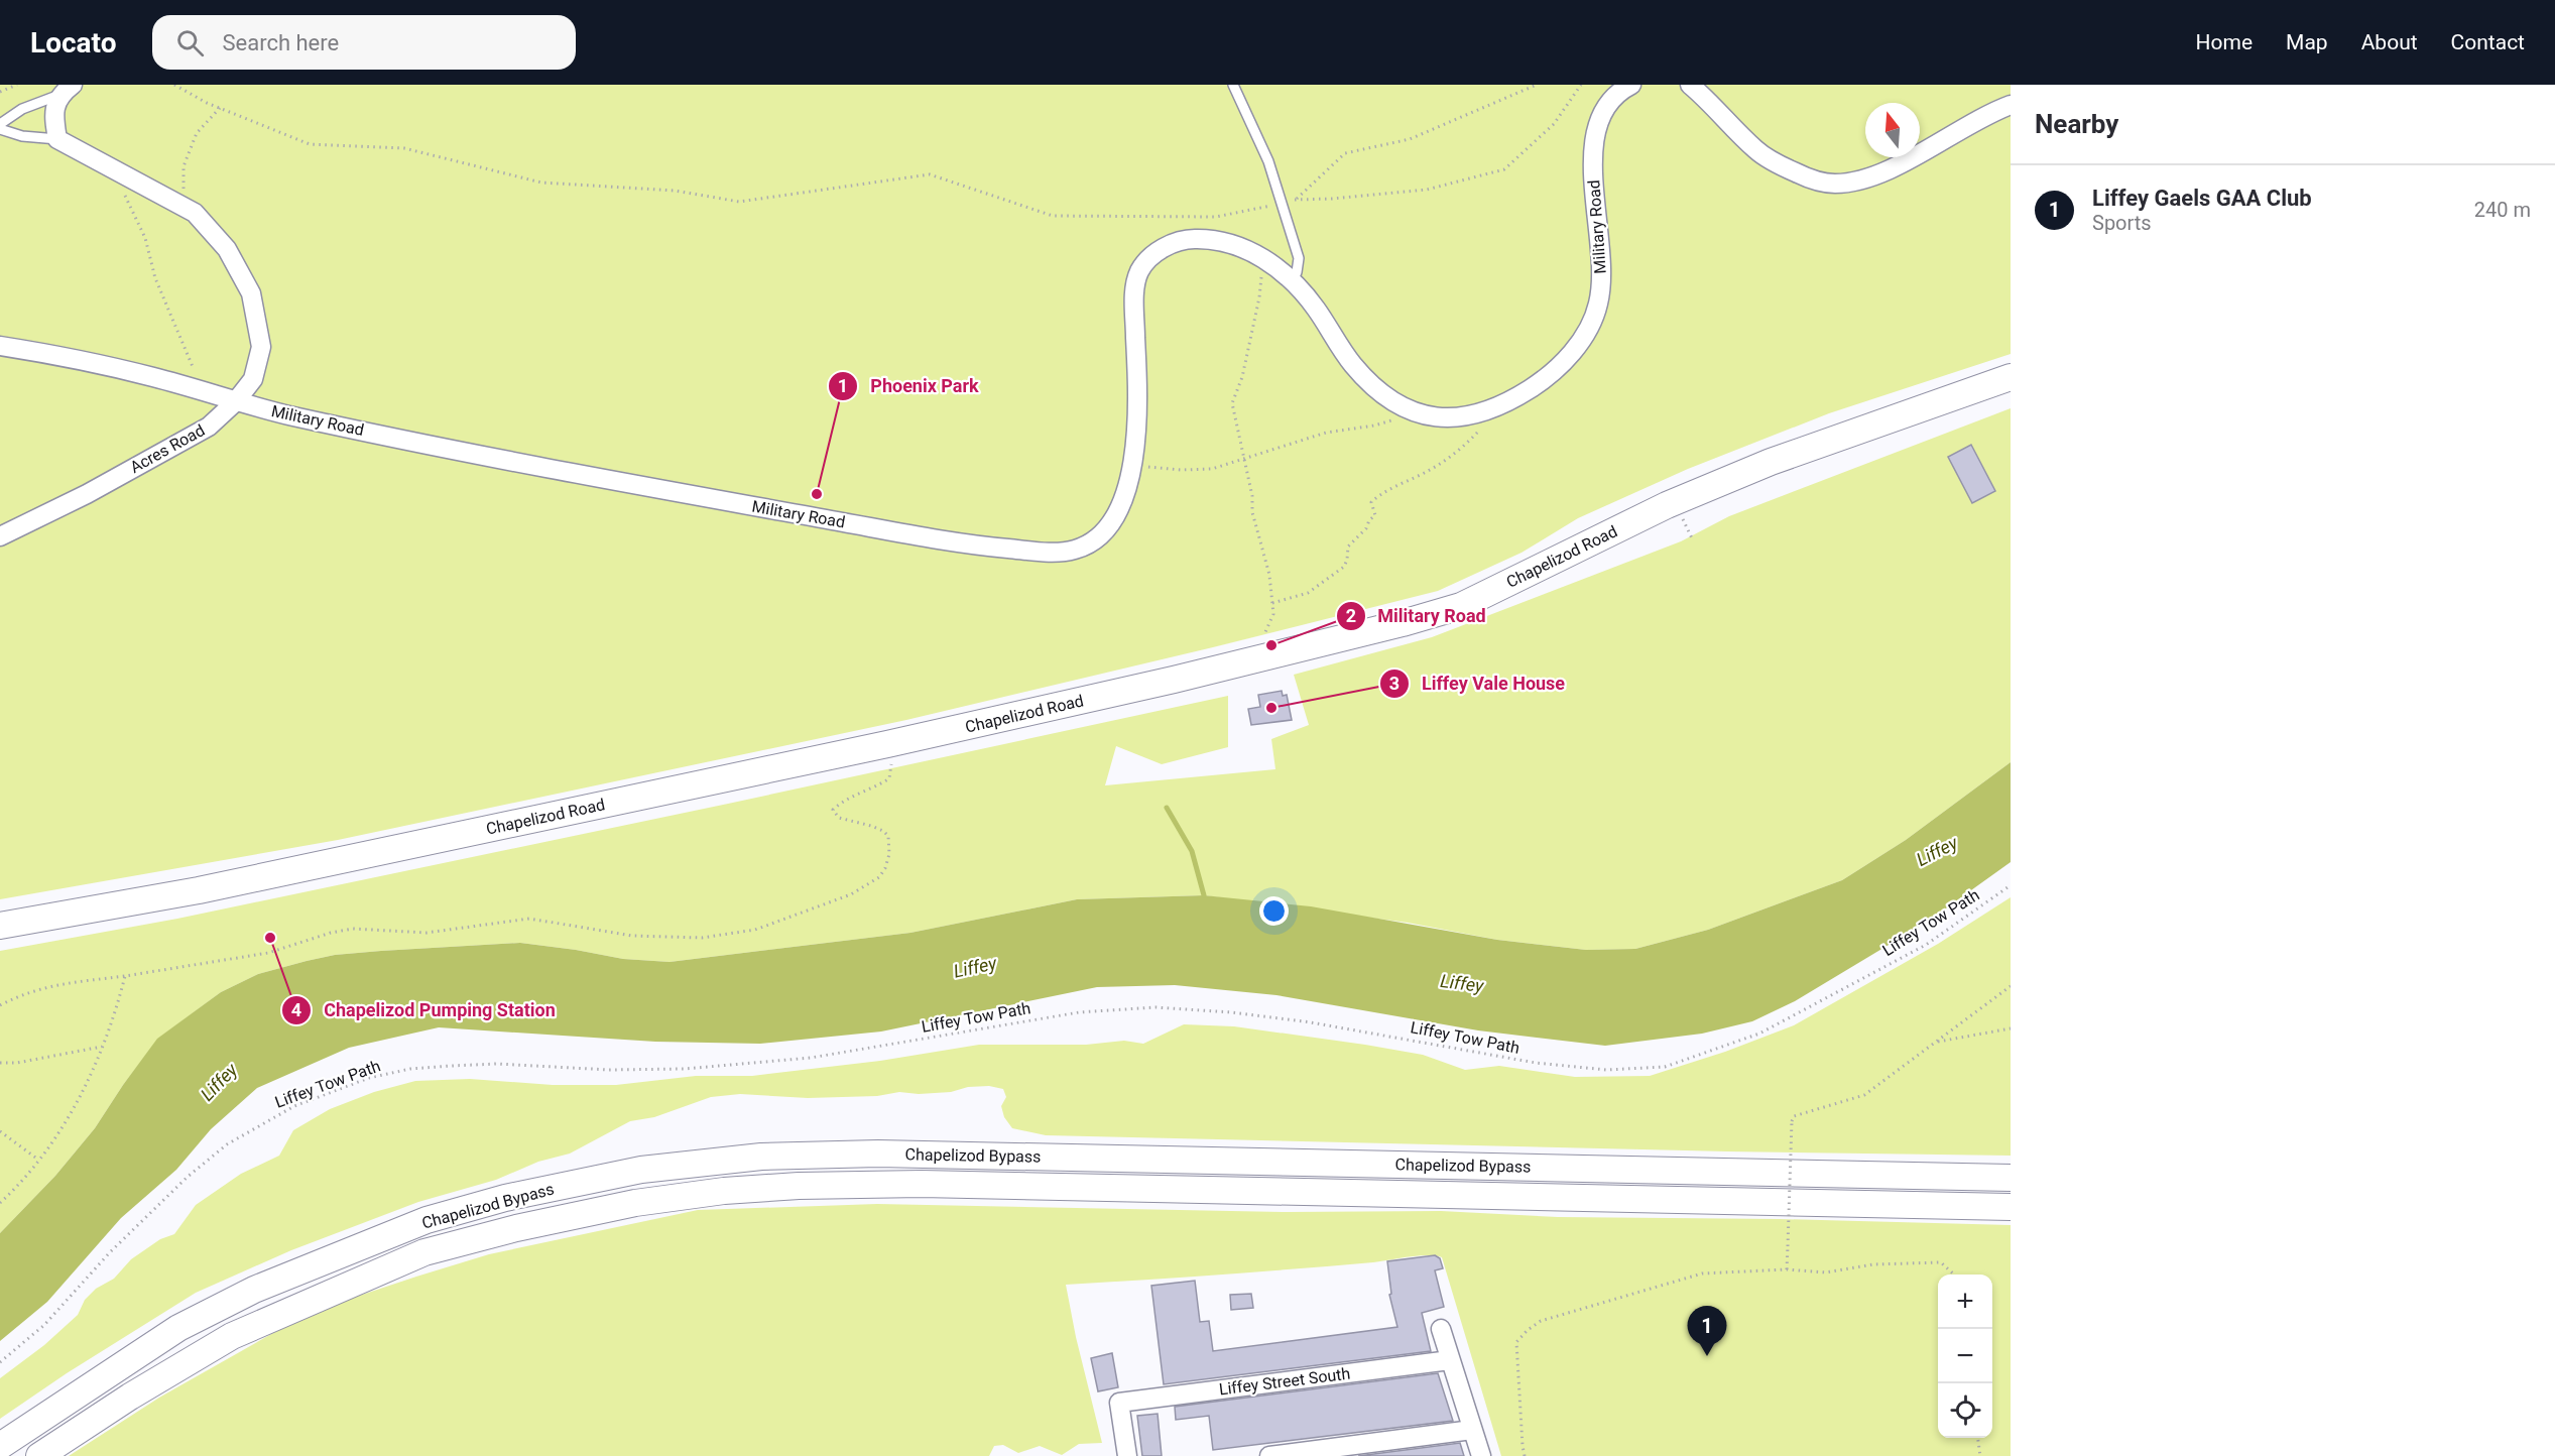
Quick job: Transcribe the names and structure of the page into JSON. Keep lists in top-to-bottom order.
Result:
{
  "streets": {
    "main road": ["Chapelizod Road", "Chapelizod Bypass"],
    "street": ["Military Road", "Acres Road", "Liffey Street South"],
    "path": ["Liffey Tow Path"]
  },
  "crossings": [
    ["Military Road", "Acres Road"]
  ],
  "water": ["Liffey"],
  "places": [
    "Phoenix Park",
    "Military Road",
    "Liffey Vale House",
    "Chapelizod Pumping Station"
  ],
  "north": "top",
  "page": {
    "header": "Locato",
    "search": "Search here",
    "nav": [
      "Home",
      "Map",
      "About",
      "Contact"
    ],
    "heading": "Nearby",
    "list": [
      {
        "mark": "1",
        "name": "Liffey Gaels GAA Club",
        "note": "Sports",
        "value": "240 m"
      }
    ],
    "map_buttons": ["+", "−"],
    "pins": "1"
  }
}
